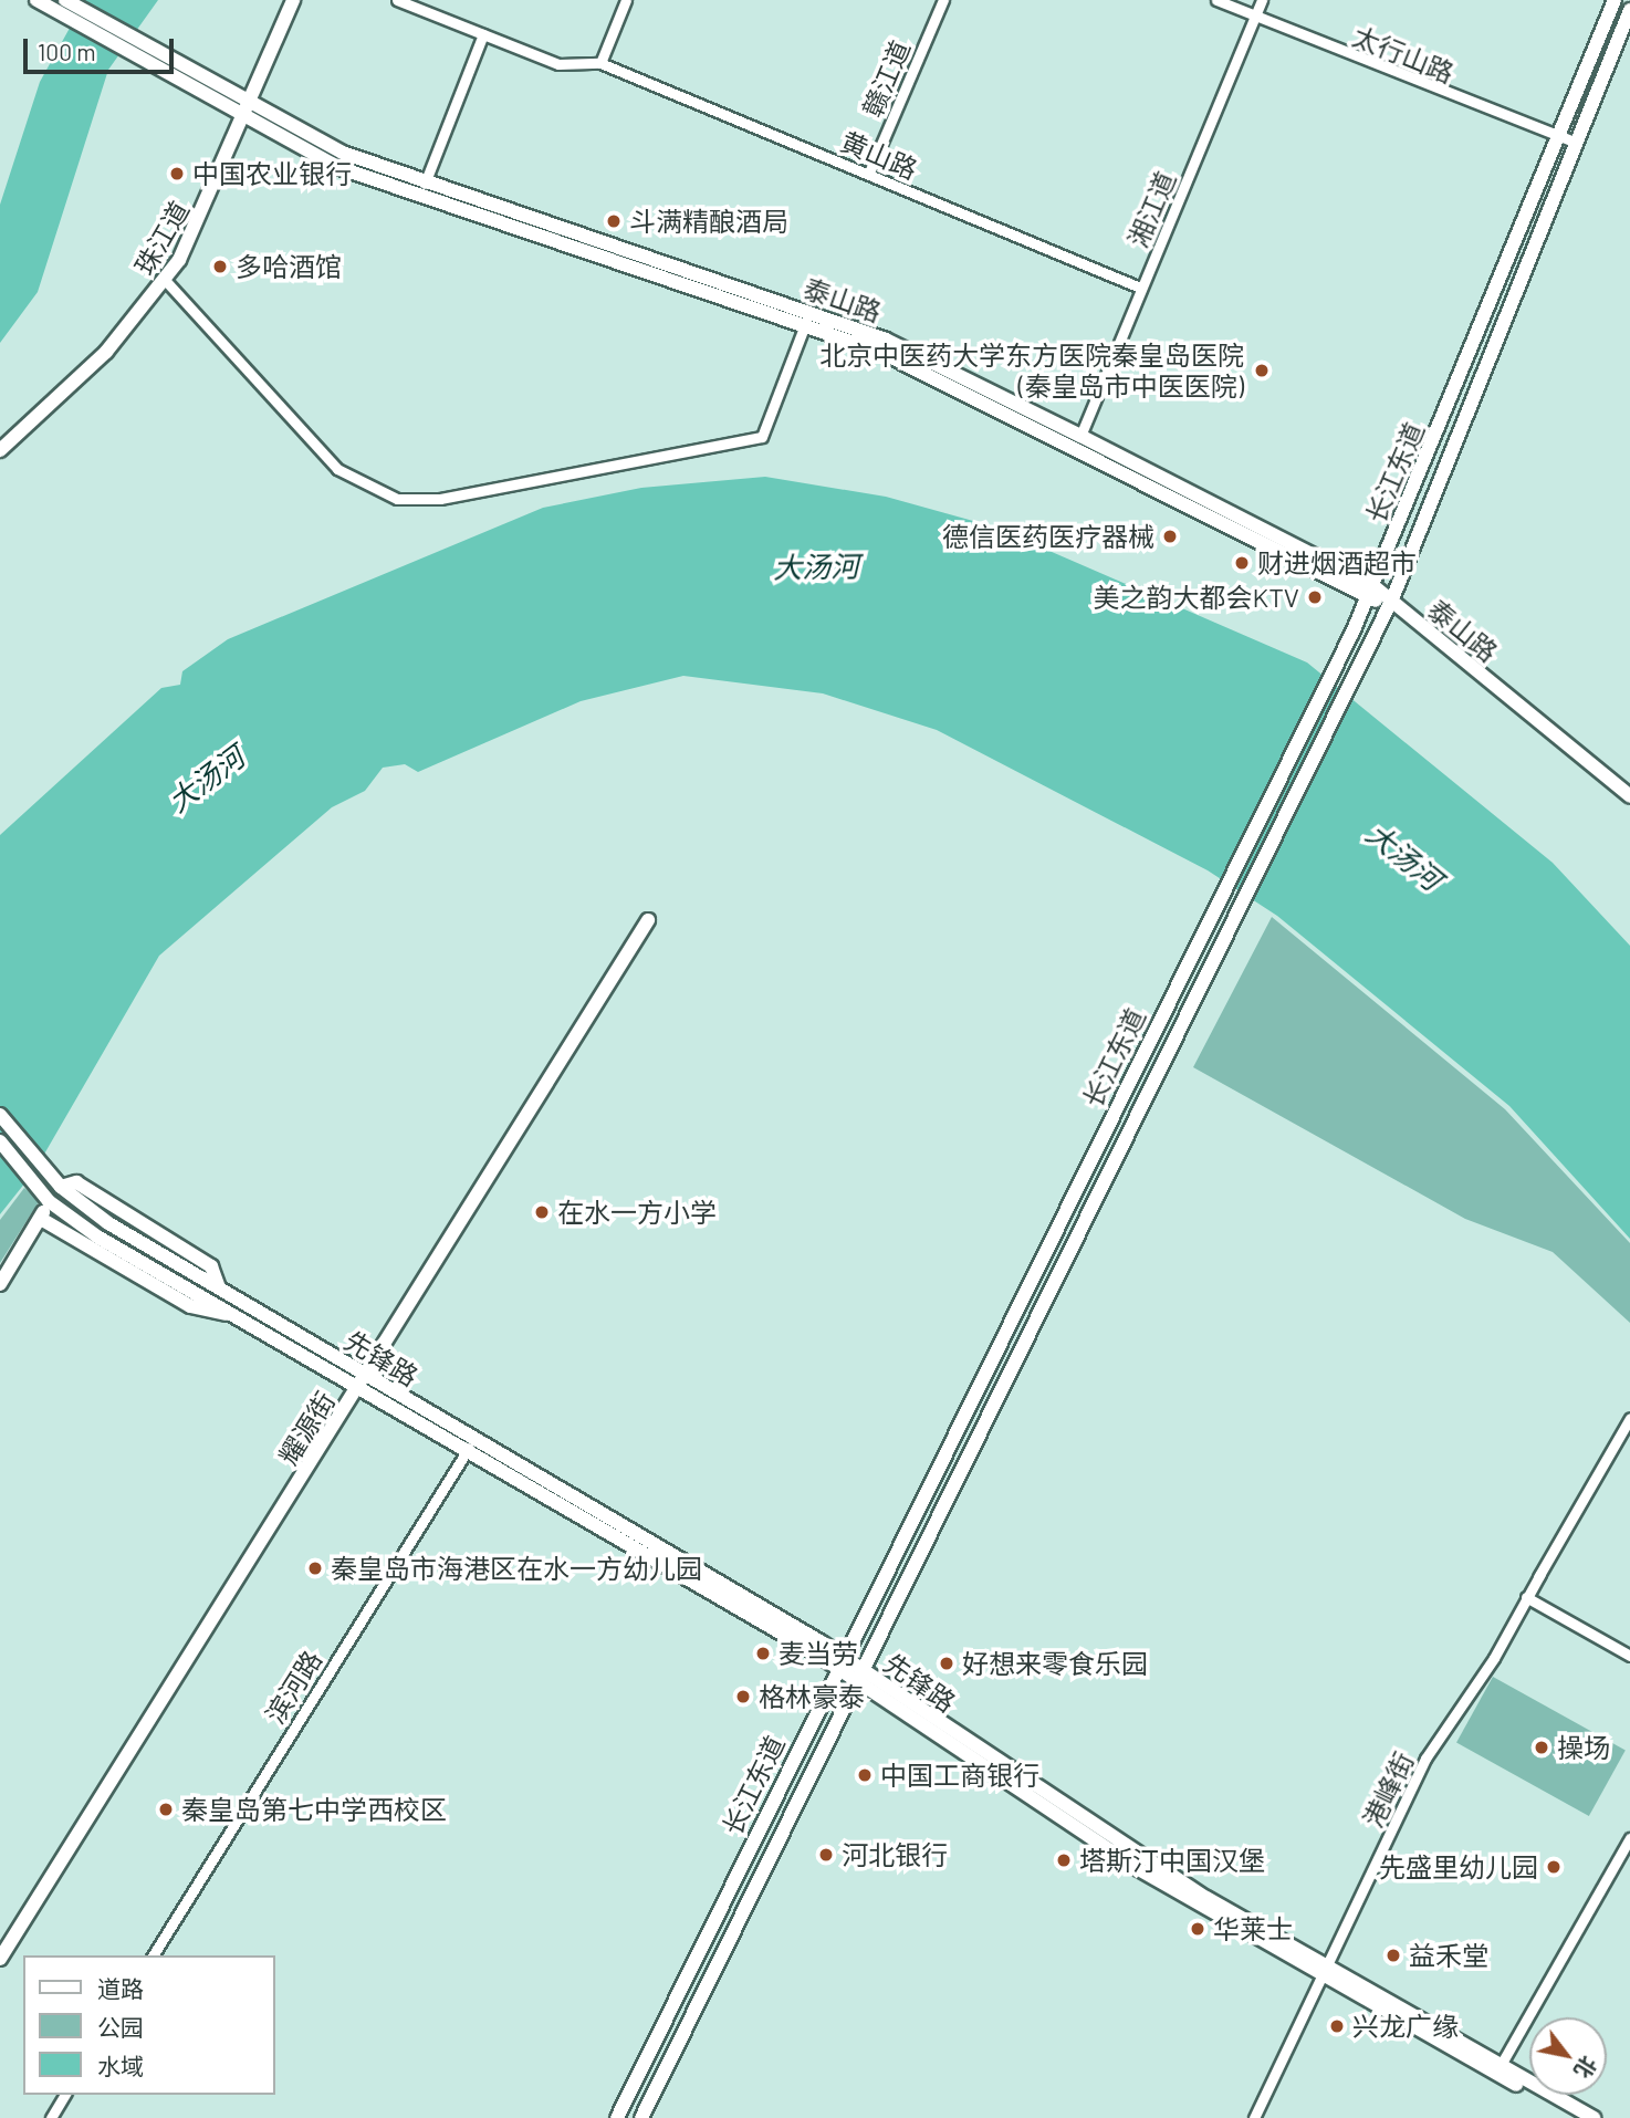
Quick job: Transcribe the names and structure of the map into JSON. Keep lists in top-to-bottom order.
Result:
{
  "streets": {
    "street": [
      "太行山路",
      "赣江道",
      "黄山路",
      "湘江道",
      "珠江道",
      "泰山路",
      "长江东道",
      "先锋路",
      "耀源街",
      "滨河路",
      "港峰街"
    ]
  },
  "crossings": [
    ["太行山路", "湘江道"],
    ["太行山路", "长江东道"],
    ["赣江道", "黄山路"],
    ["黄山路", "湘江道"],
    ["湘江道", "泰山路"],
    ["珠江道", "泰山路"],
    ["泰山路", "长江东道"],
    ["长江东道", "先锋路"],
    ["先锋路", "耀源街"],
    ["先锋路", "滨河路"],
    ["先锋路", "港峰街"]
  ],
  "water": ["大汤河"],
  "places": [
    "中国农业银行",
    "斗满精酿酒局",
    "多哈酒馆",
    "北京中医药大学东方医院秦皇岛医院 (秦皇岛市中医医院)",
    "德信医药医疗器械",
    "财进烟酒超市",
    "美之韵大都会KTV",
    "在水一方小学",
    "秦皇岛市海港区在水一方幼儿园",
    "麦当劳",
    "好想来零食乐园",
    "格林豪泰",
    "操场",
    "中国工商银行",
    "秦皇岛第七中学西校区",
    "河北银行",
    "塔斯汀中国汉堡",
    "先盛里幼儿园",
    "华莱士",
    "益禾堂",
    "兴龙广缘"
  ],
  "legend": ["道路", "公园", "水域"],
  "scale_bar": "100 m",
  "north": "bottom right"
}
